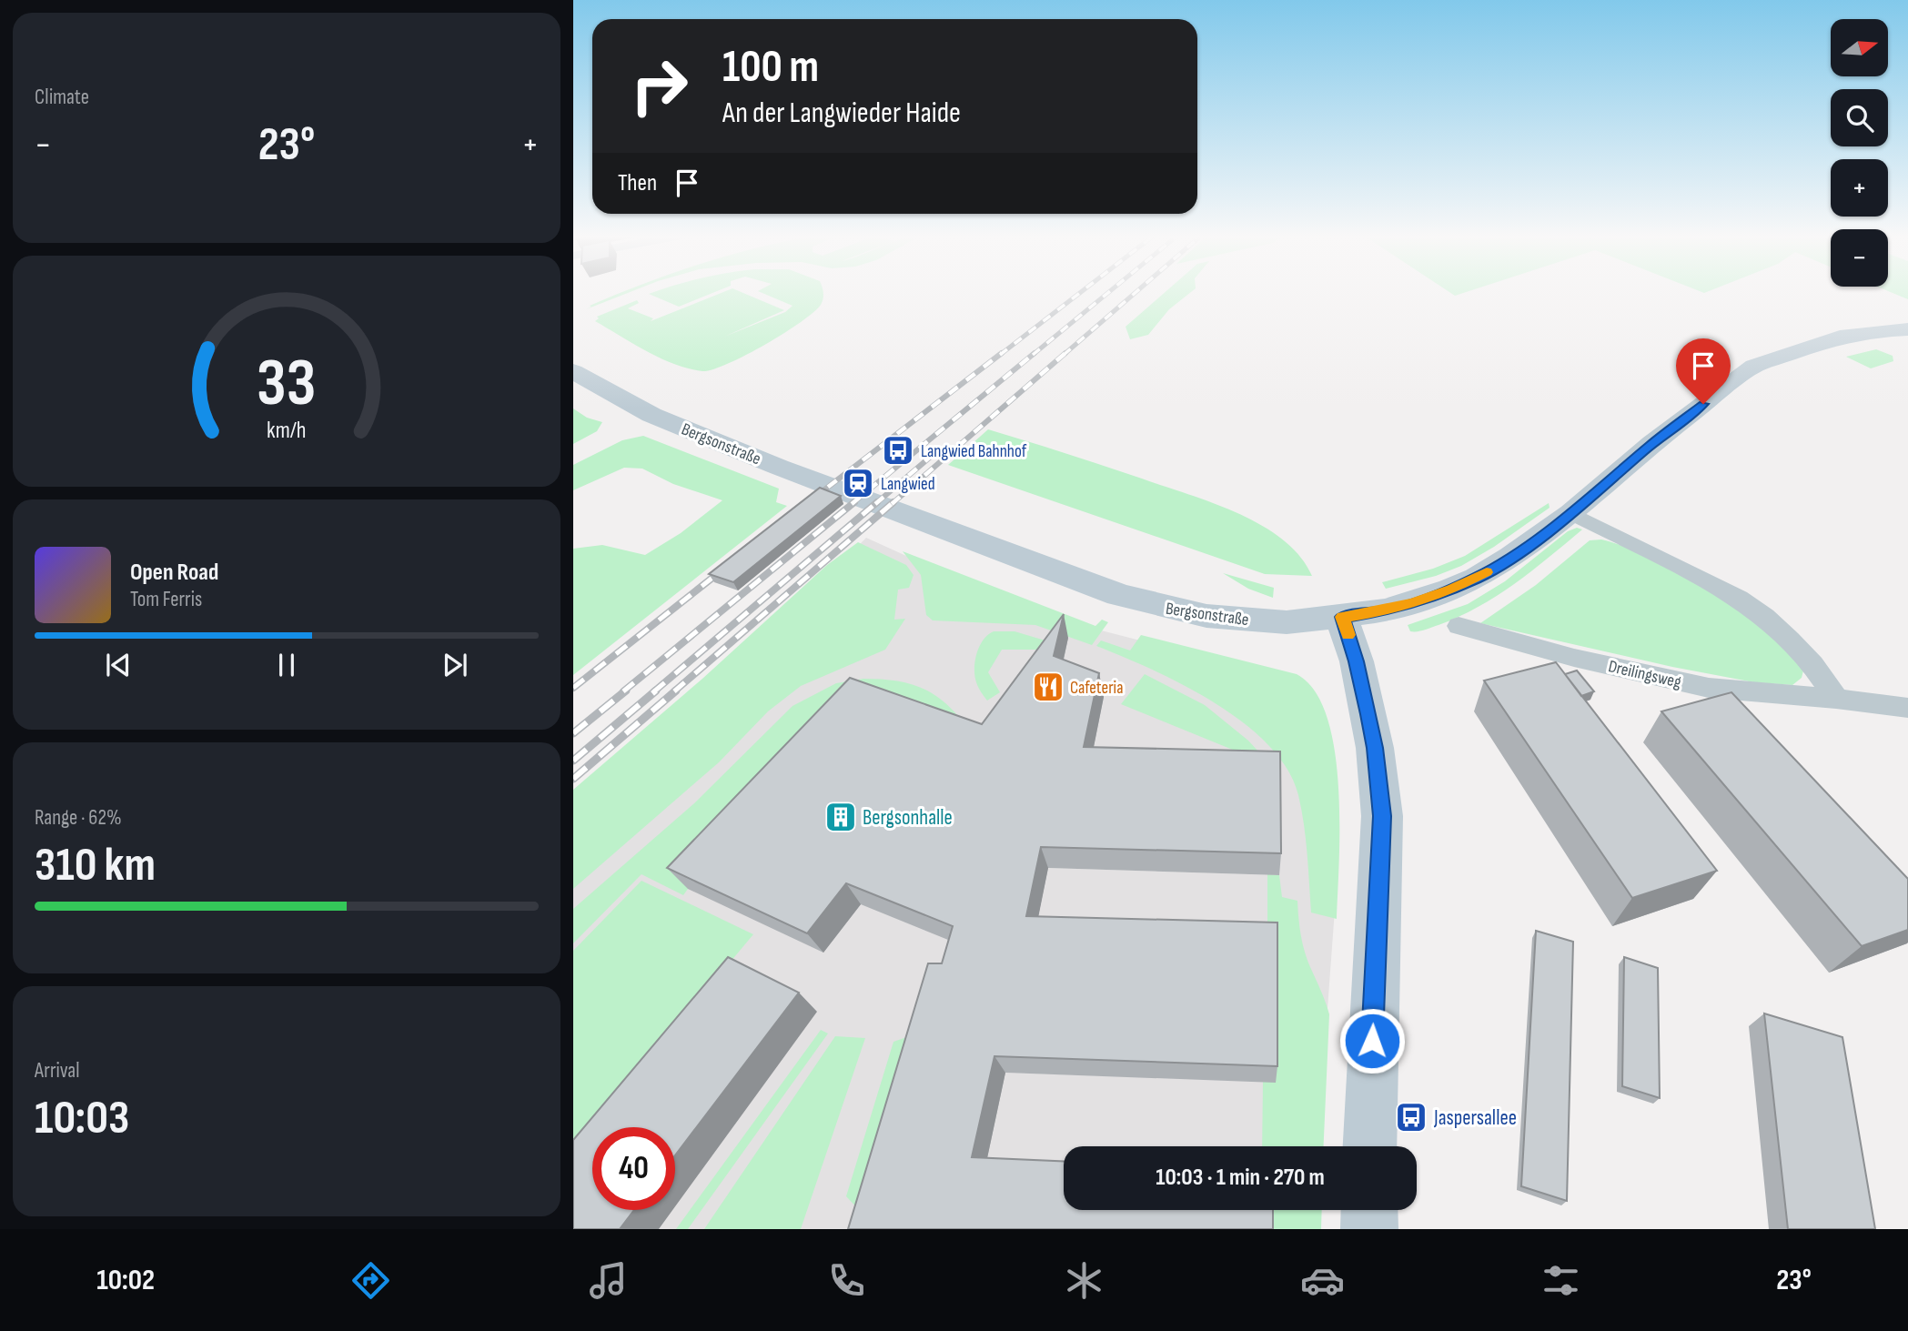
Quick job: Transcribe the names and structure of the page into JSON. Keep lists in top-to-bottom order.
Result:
{
  "streets": {
    "street": ["Bergsonstraße", "Dreilingsweg"]
  },
  "places": {
    "bus stop": ["Langwied Bahnhof", "Jaspersallee"],
    "station": ["Langwied"],
    "restaurant": ["Cafeteria"],
    "building": ["Bergsonhalle"]
  },
  "north": "right",
  "page": {
    "tile": [
      "Climate",
      ["Range · 62%", "310 km"],
      ["Arrival", "10:03"]
    ],
    "map_buttons": ["+", "−"],
    "turn": ["100 m", "An der Langwieder Haide"],
    "heat": ["−", "23°", "+"],
    "then": "Then",
    "song": ["Open Road", "Tom Ferris"],
    "limit": "40",
    "trip": "10:03 · 1 min · 270 m",
    "tabs": ["10:02", "23°"],
    "gauge": ["33", "km/h"]
  }
}
